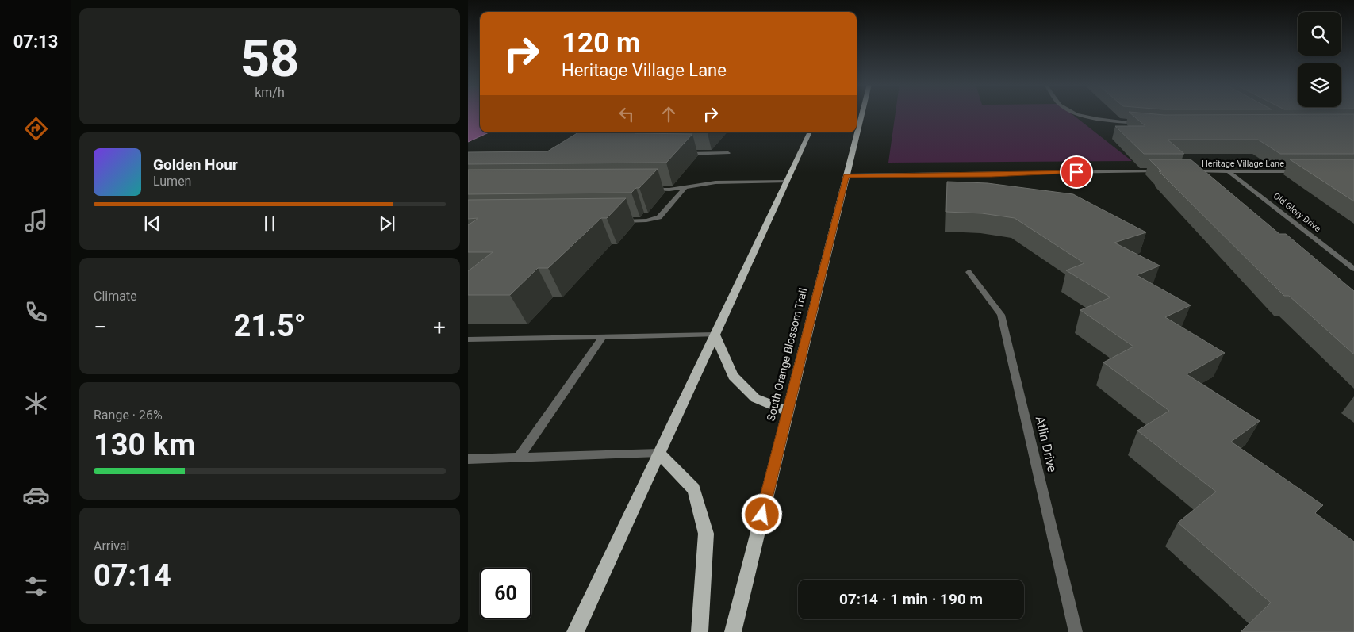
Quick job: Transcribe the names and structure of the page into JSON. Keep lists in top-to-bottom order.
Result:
{
  "streets": {
    "main road": ["South Orange Blossom Trail"],
    "street": ["Heritage Village Lane", "Old Glory Drive", "Atlin Drive"]
  },
  "crossings": [
    ["Heritage Village Lane", "Old Glory Drive"]
  ],
  "page": {
    "tabs": "07:13",
    "tile": [
      ["58", "km/h"],
      "Climate",
      ["Range · 26%", "130 km"],
      ["Arrival", "07:14"]
    ],
    "turn": ["120 m", "Heritage Village Lane"],
    "song": ["Golden Hour", "Lumen"],
    "heat": ["−", "21.5°", "+"],
    "limit": "60",
    "trip": "07:14 · 1 min · 190 m"
  }
}
